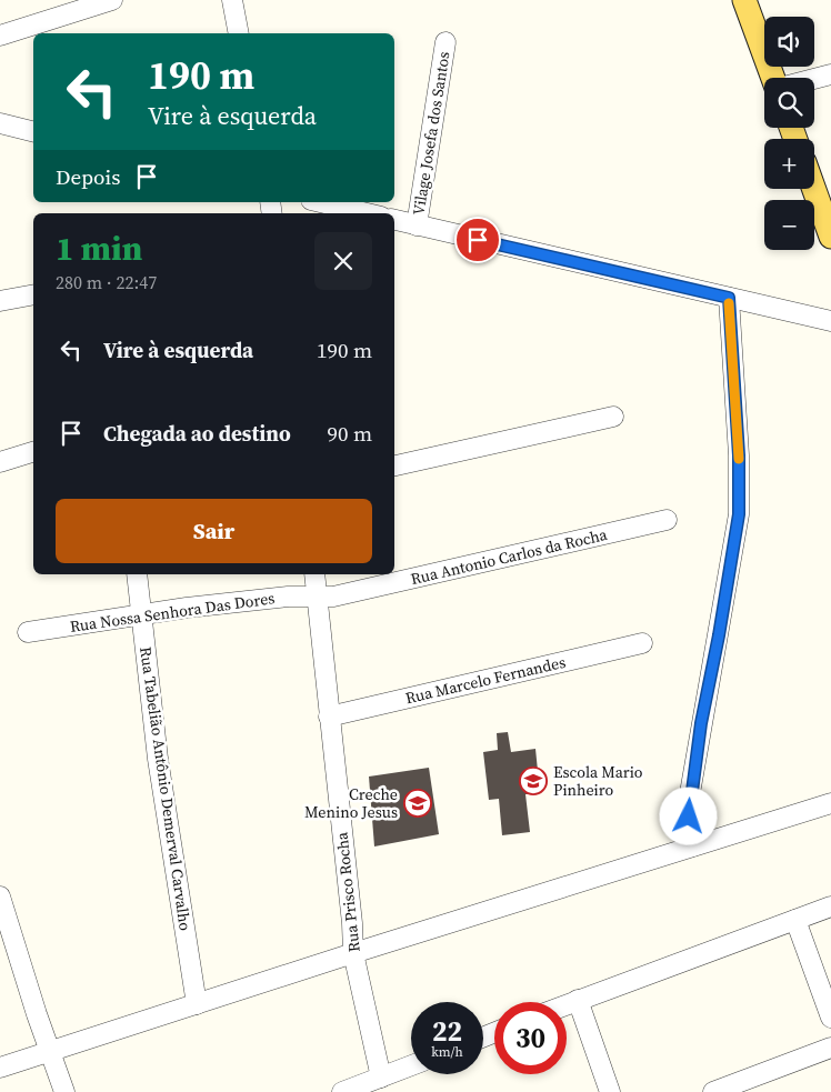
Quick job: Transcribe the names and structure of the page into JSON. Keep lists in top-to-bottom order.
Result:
{
  "streets": {
    "street": [
      "Vilage Josefa dos Santos",
      "Rua Antonio Carlos da Rocha",
      "Rua Nossa Senhora Das Dores",
      "Rua Marcelo Fernandes",
      "Rua Tabelião Antônio Demerval Carvalho",
      "Rua Prisco Rocha"
    ]
  },
  "crossings": [
    ["Rua Antonio Carlos da Rocha", "Rua Nossa Senhora Das Dores"],
    ["Rua Antonio Carlos da Rocha", "Rua Prisco Rocha"],
    ["Rua Nossa Senhora Das Dores", "Rua Tabelião Antônio Demerval Carvalho"],
    ["Rua Nossa Senhora Das Dores", "Rua Prisco Rocha"],
    ["Rua Marcelo Fernandes", "Rua Prisco Rocha"]
  ],
  "places": {
    "school or university": ["Escola Mario Pinheiro", "Creche Menino Jesus"]
  },
  "page": {
    "map_buttons": ["+", "−"],
    "turn": ["190 m", "Vire à esquerda"],
    "then": "Depois",
    "heading": ["1 min", "280 m · 22:47"],
    "list": [
      {
        "name": "Vire à esquerda",
        "value": "190 m"
      },
      {
        "name": "Chegada ao destino",
        "value": "90 m"
      }
    ],
    "buttons": "Sair",
    "speed": "22 km/h",
    "limit": "30"
  }
}
